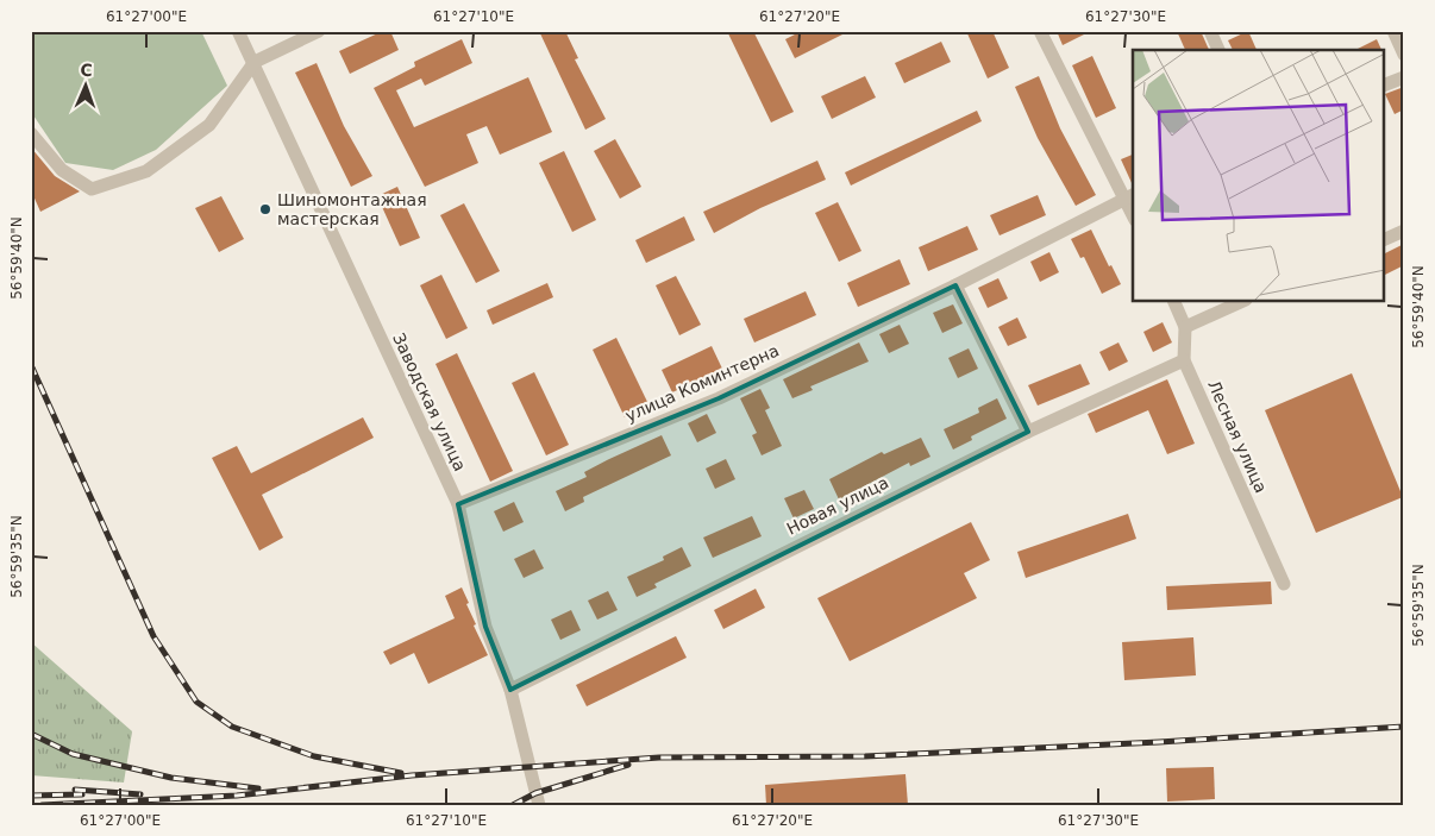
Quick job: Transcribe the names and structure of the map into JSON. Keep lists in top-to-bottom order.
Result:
{
  "streets": {
    "street": [
      "улица Коминтерна",
      "Заводская улица",
      "Лесная улица",
      "Новая улица"
    ]
  },
  "crossings": [
    ["улица Коминтерна", "Заводская улица"],
    ["Заводская улица", "Новая улица"],
    ["Лесная улица", "Новая улица"]
  ],
  "places": ["Шиномонтажная мастерская"],
  "north": "top",
  "coordinates": [
    "61°27'00\"E",
    "61°27'10\"E",
    "61°27'20\"E",
    "61°27'30\"E",
    "56°59'40\"N",
    "56°59'35\"N"
  ]
}
